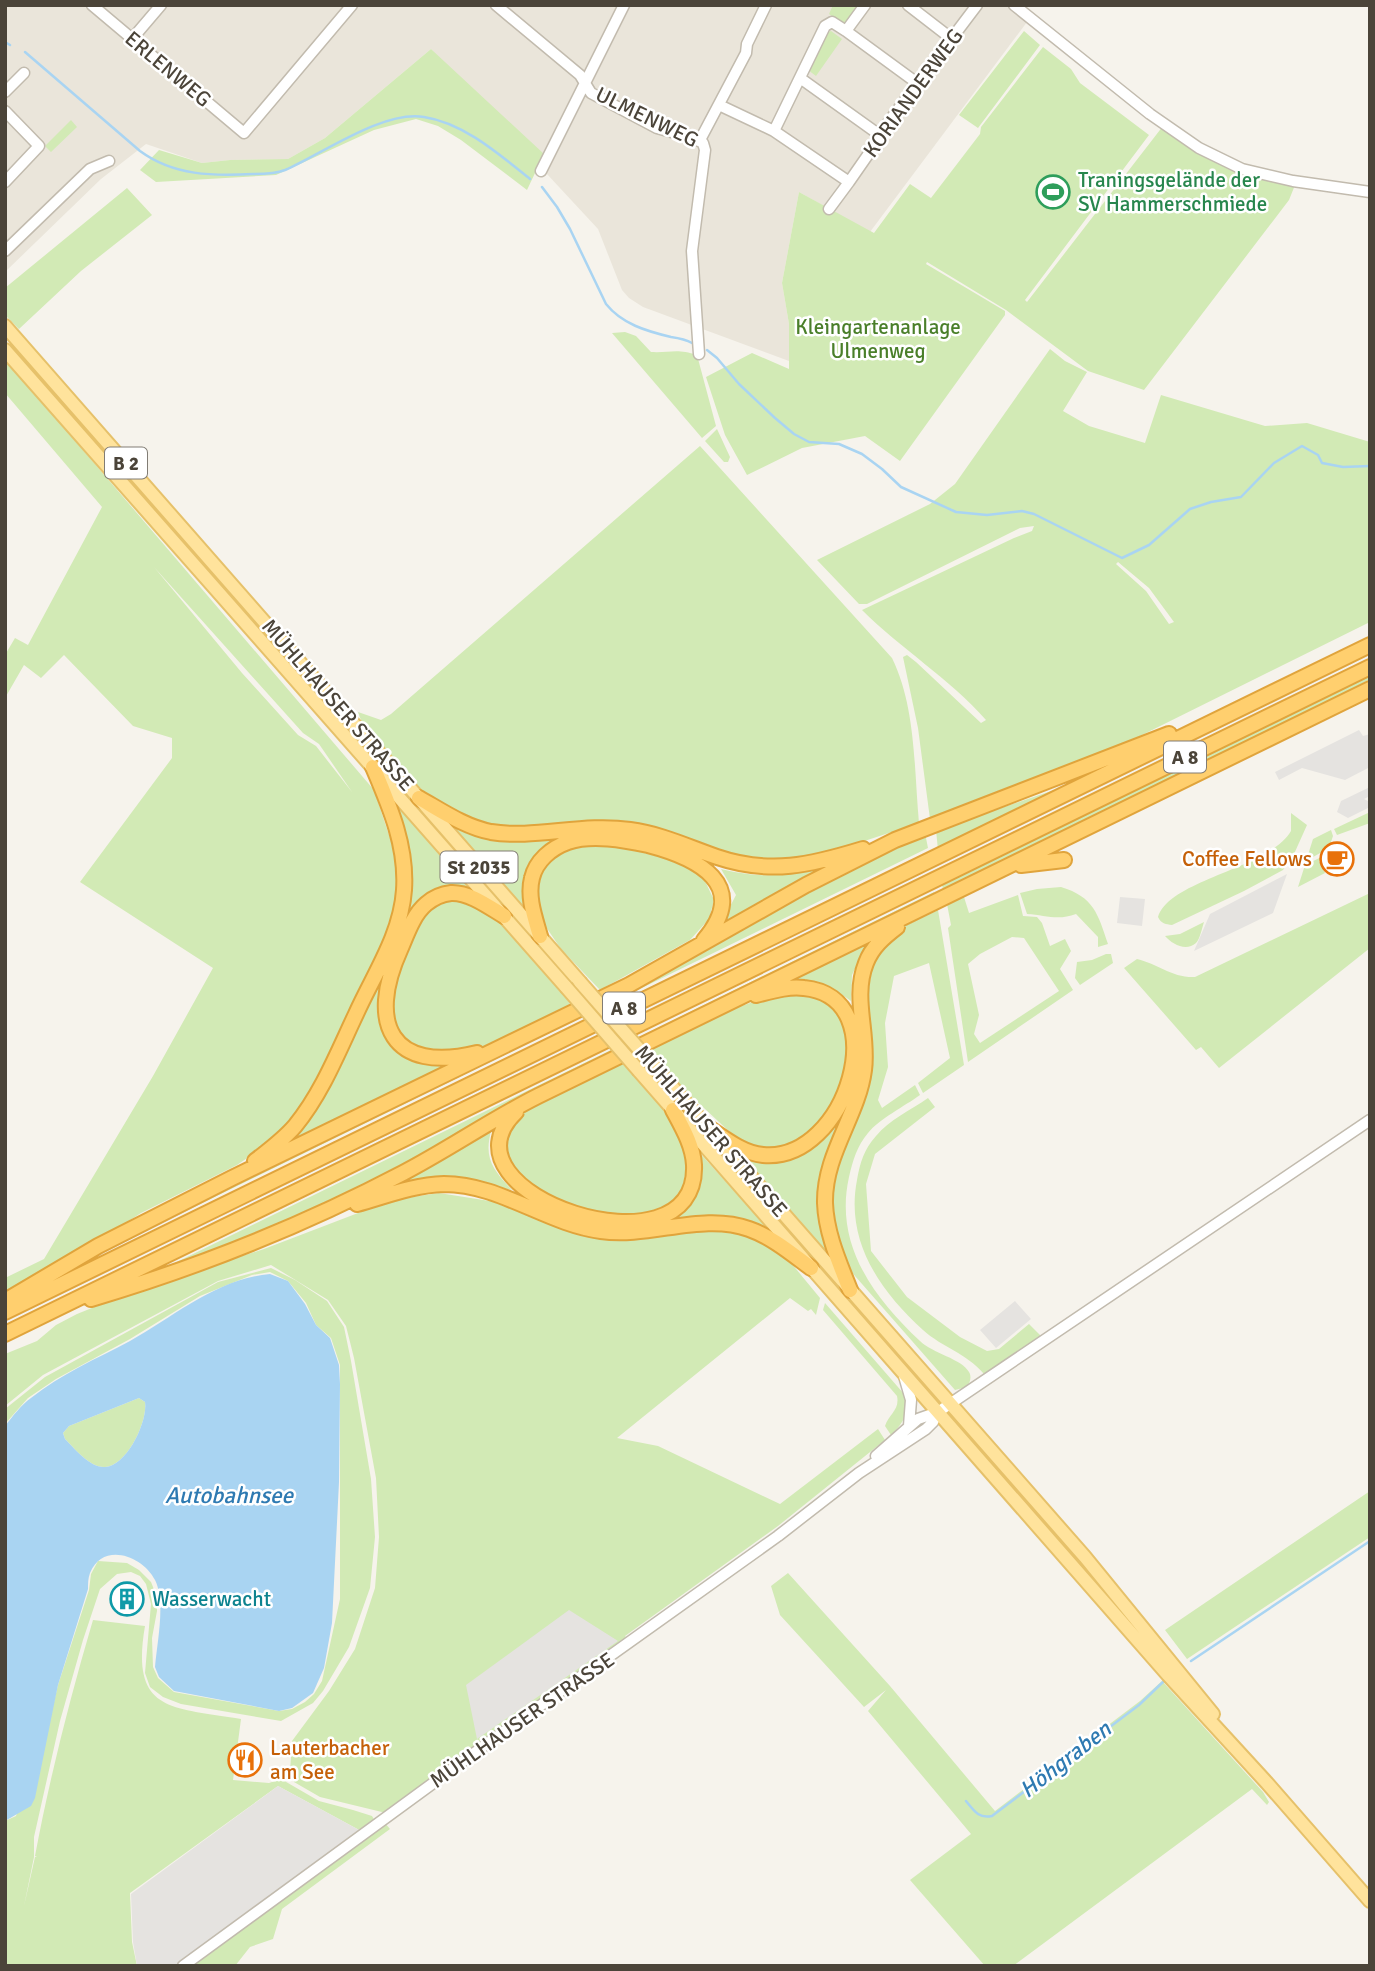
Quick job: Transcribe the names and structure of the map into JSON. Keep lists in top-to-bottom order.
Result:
{
  "streets": {
    "highway": ["A 8"],
    "main road": ["B 2", "MÜHLHAUSER STRASSE", "St 2035"],
    "street": ["ERLENWEG", "KORIANDERWEG", "ULMENWEG"]
  },
  "crossings": [
    ["MÜHLHAUSER STRASSE", "St 2035"]
  ],
  "water": ["Autobahnsee", "Höhgraben"],
  "parks": ["Kleingartenanlage Ulmenweg"],
  "places": {
    "sports": ["Traningsgelände der SV Hammerschmiede"],
    "cafe": ["Coffee Fellows"],
    "building": ["Wasserwacht"],
    "restaurant": ["Lauterbacher am See"]
  }
}
